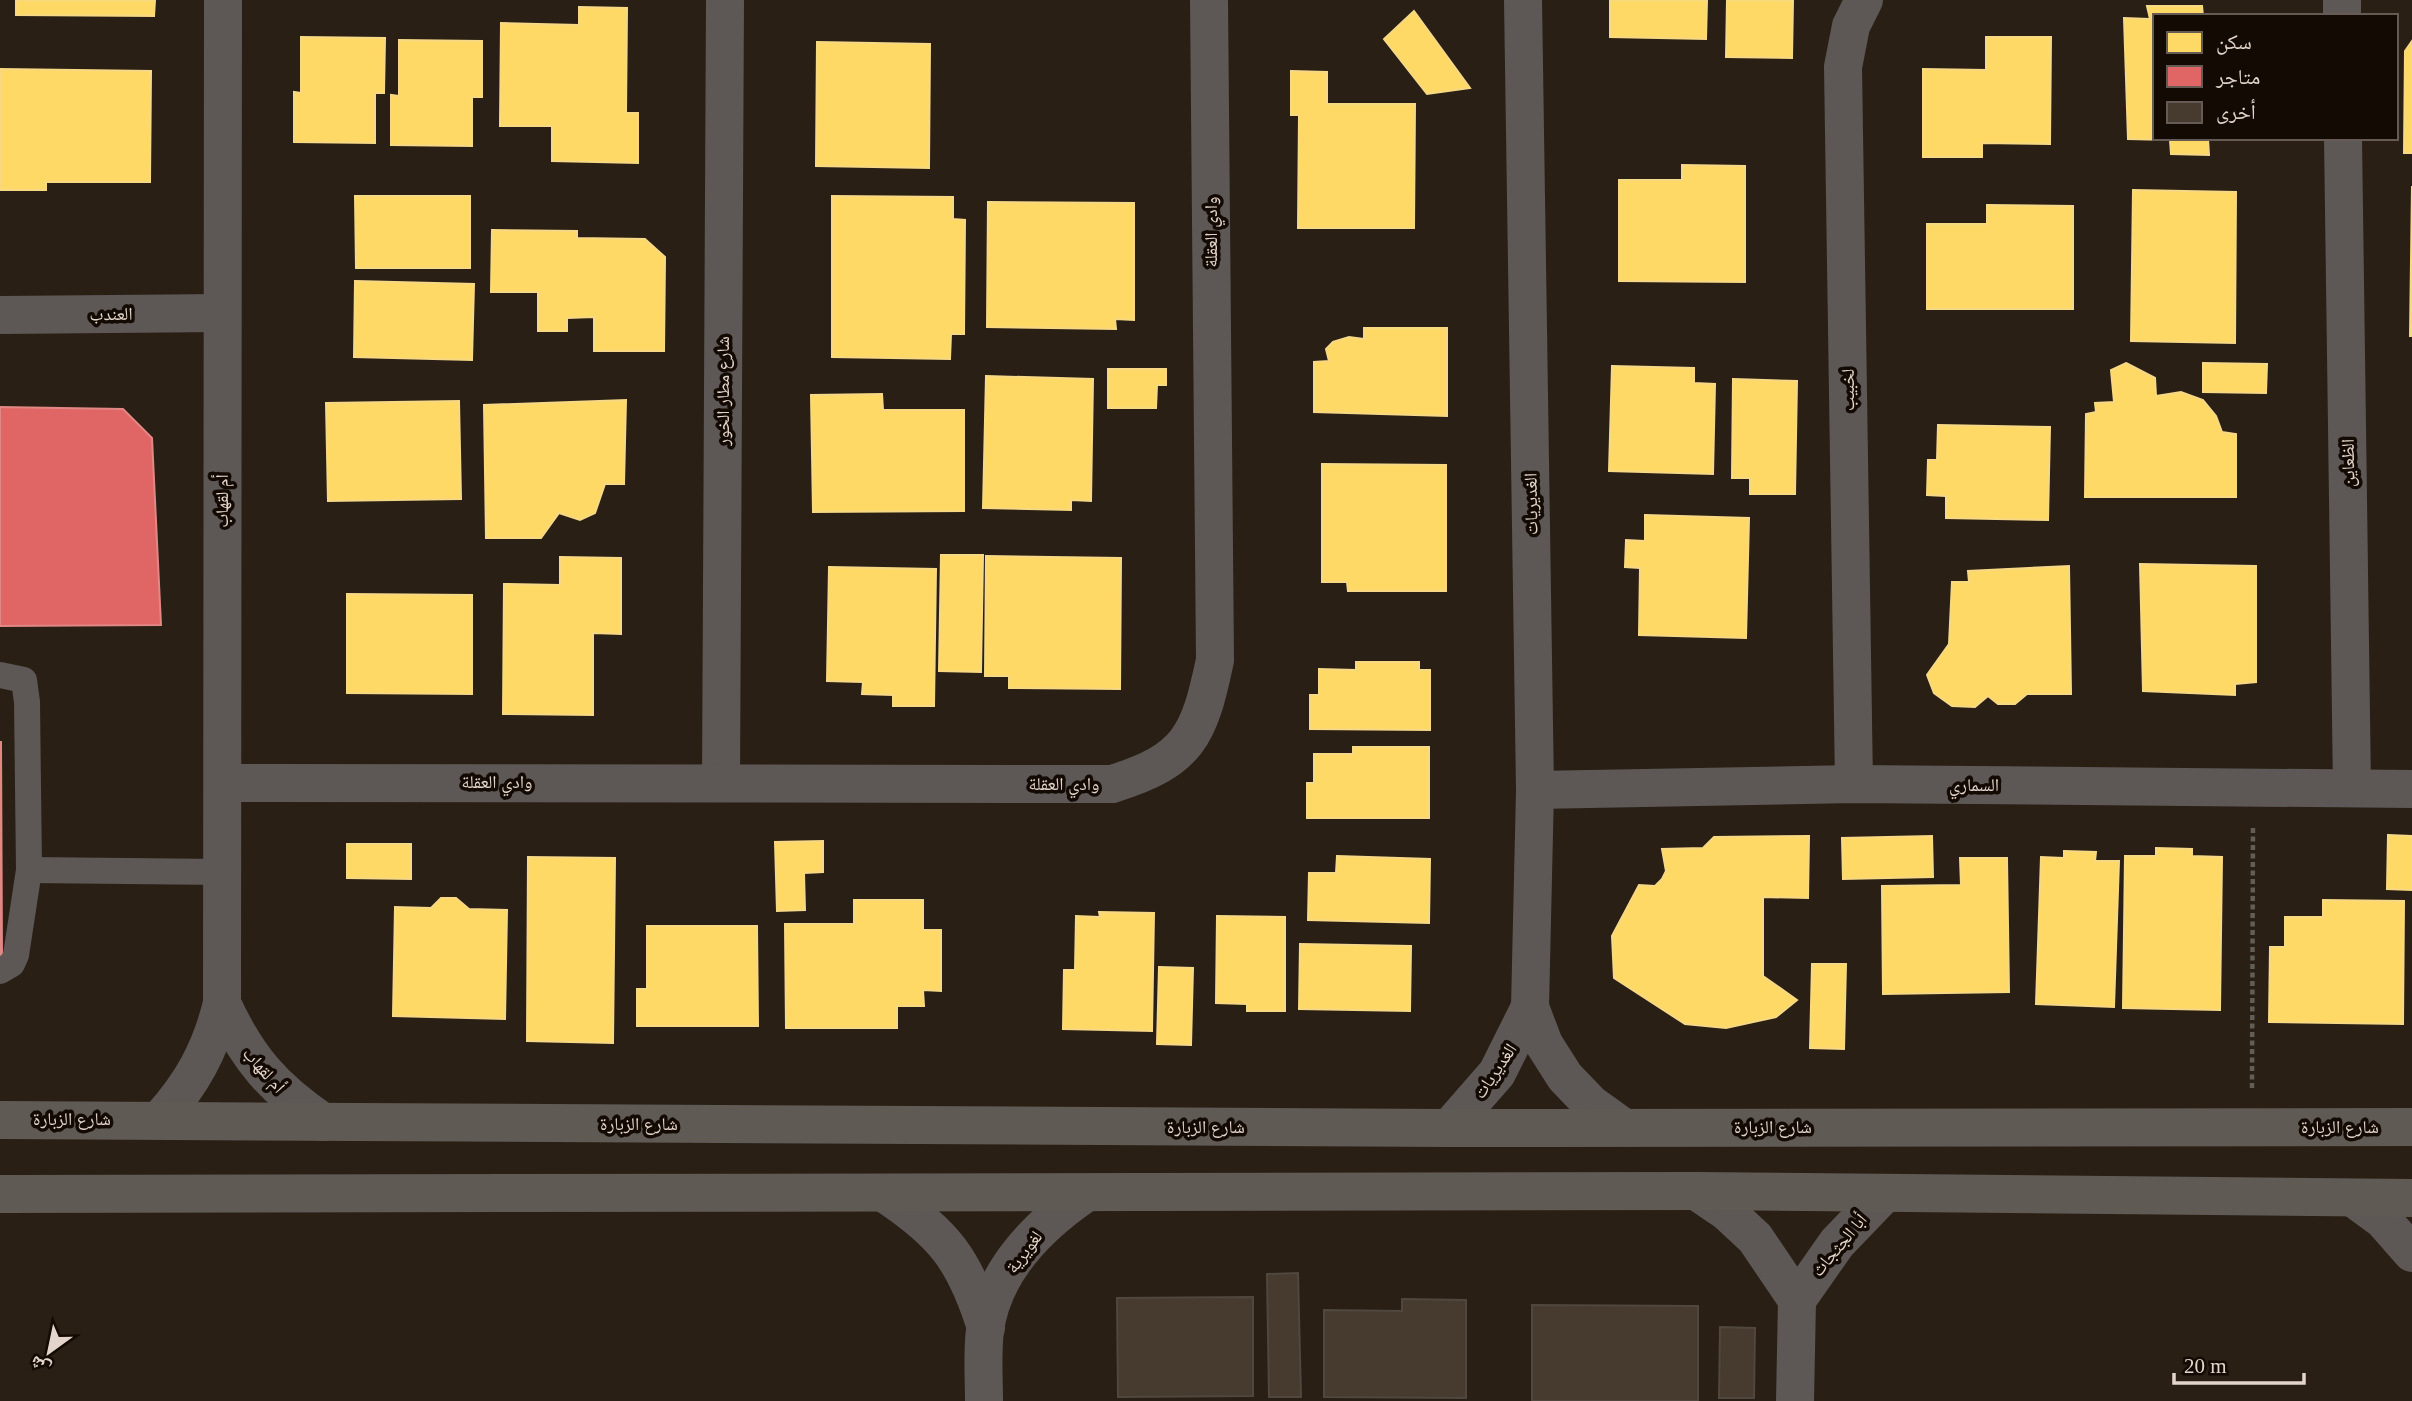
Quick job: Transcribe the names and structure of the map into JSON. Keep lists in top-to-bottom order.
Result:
{
  "streets": {
    "street": [
      "وادي العقلة",
      "العندب",
      "لخبيب",
      "شارع مطار الخور",
      "الظعاين",
      "أم لقهاب",
      "الغديريات",
      "السماري",
      "شارع الزبارة",
      "أبا الجثجاث",
      "لغويرية"
    ]
  },
  "crossings": [
    ["وادي العقلة", "شارع مطار الخور"],
    ["وادي العقلة", "أم لقهاب"],
    ["العندب", "أم لقهاب"],
    ["لخبيب", "السماري"],
    ["الظعاين", "السماري"],
    ["أم لقهاب", "شارع الزبارة"],
    ["الغديريات", "السماري"],
    ["الغديريات", "شارع الزبارة"]
  ],
  "legend": ["سكن", "متاجر", "أخرى"],
  "scale_bar": "20 m",
  "north": "bottom left"
}
